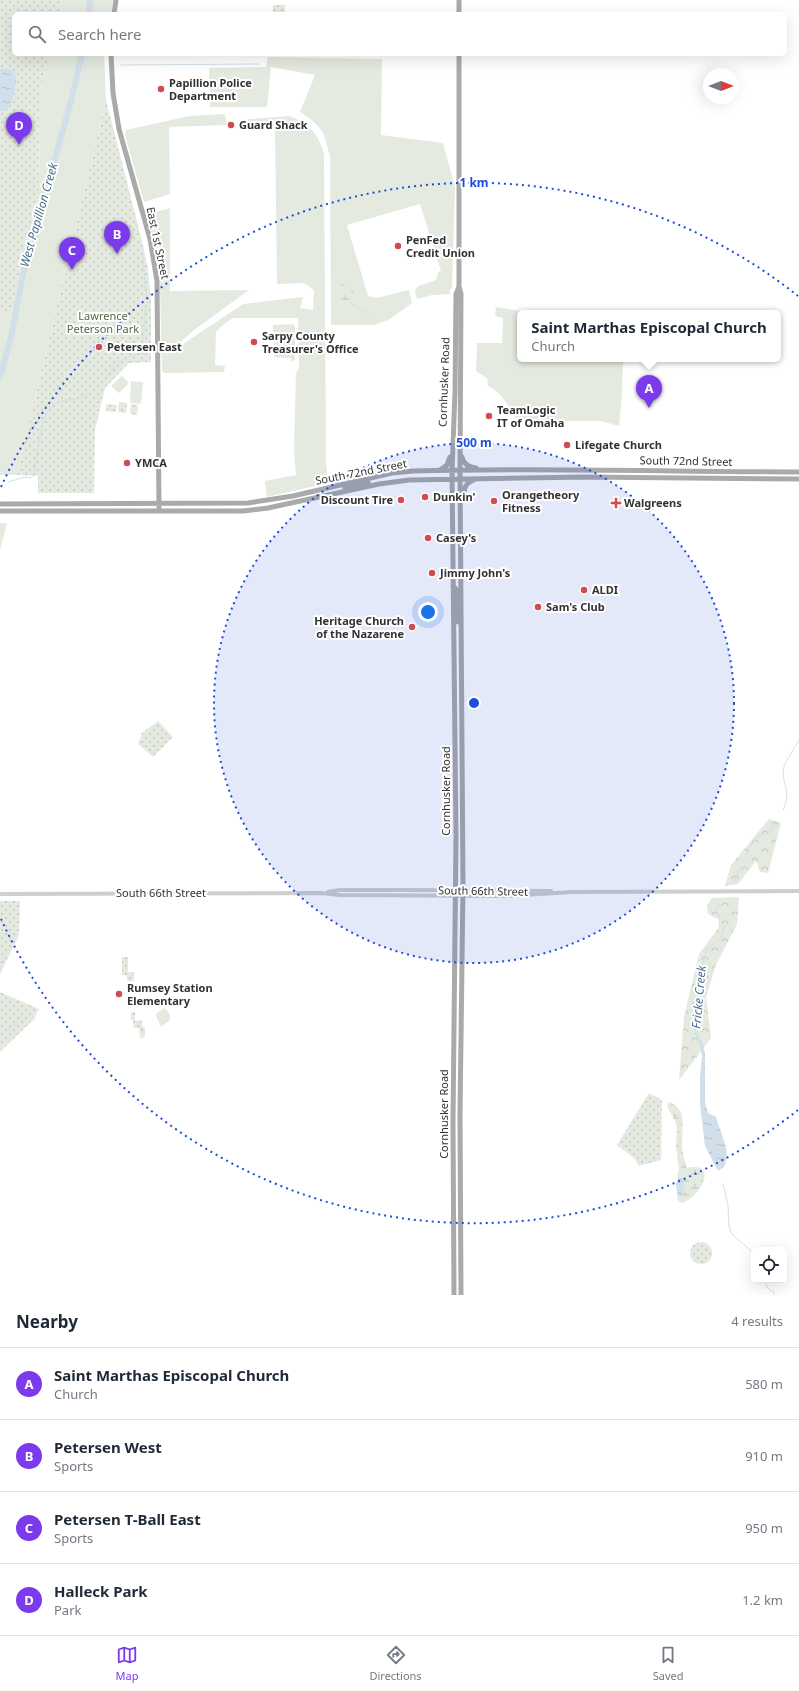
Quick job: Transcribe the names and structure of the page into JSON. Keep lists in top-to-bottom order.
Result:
{
  "streets": {
    "main road": ["East 1st Street", "Cornhusker Road", "South 72nd Street"],
    "street": ["South 66th Street"]
  },
  "crossings": [
    ["East 1st Street", "South 72nd Street"],
    ["Cornhusker Road", "South 72nd Street"],
    ["Cornhusker Road", "South 66th Street"]
  ],
  "water": ["West Papillion Creek", "Fricke Creek"],
  "parks": ["Lawrence Peterson Park"],
  "places": {
    "other": [
      "Papillion Police Department",
      "Guard Shack",
      "PenFed Credit Union",
      "Sarpy County Treasurer's Office",
      "Petersen East",
      "TeamLogic IT of Omaha",
      "Lifegate Church",
      "YMCA",
      "Dunkin'",
      "Discount Tire",
      "Orangetheory Fitness",
      "Casey's",
      "Jimmy John's",
      "ALDI",
      "Sam's Club",
      "Heritage Church of the Nazarene",
      "Rumsey Station Elementary"
    ],
    "health": ["Walgreens"]
  },
  "north": "right",
  "page": {
    "search": "Search here",
    "pins": [
      "D",
      "B",
      "C",
      "A"
    ],
    "popup": ["Saint Marthas Episcopal Church", "Church"],
    "heading": ["Nearby", "4 results"],
    "list": [
      {
        "mark": "A",
        "name": "Saint Marthas Episcopal Church",
        "note": "Church",
        "value": "580 m"
      },
      {
        "mark": "B",
        "name": "Petersen West",
        "note": "Sports",
        "value": "910 m"
      },
      {
        "mark": "C",
        "name": "Petersen T-Ball East",
        "note": "Sports",
        "value": "950 m"
      },
      {
        "mark": "D",
        "name": "Halleck Park",
        "note": "Park",
        "value": "1.2 km"
      }
    ],
    "nav": ["Map", "Directions", "Saved"]
  },
  "rings": ["1 km", "500 m"]
}
